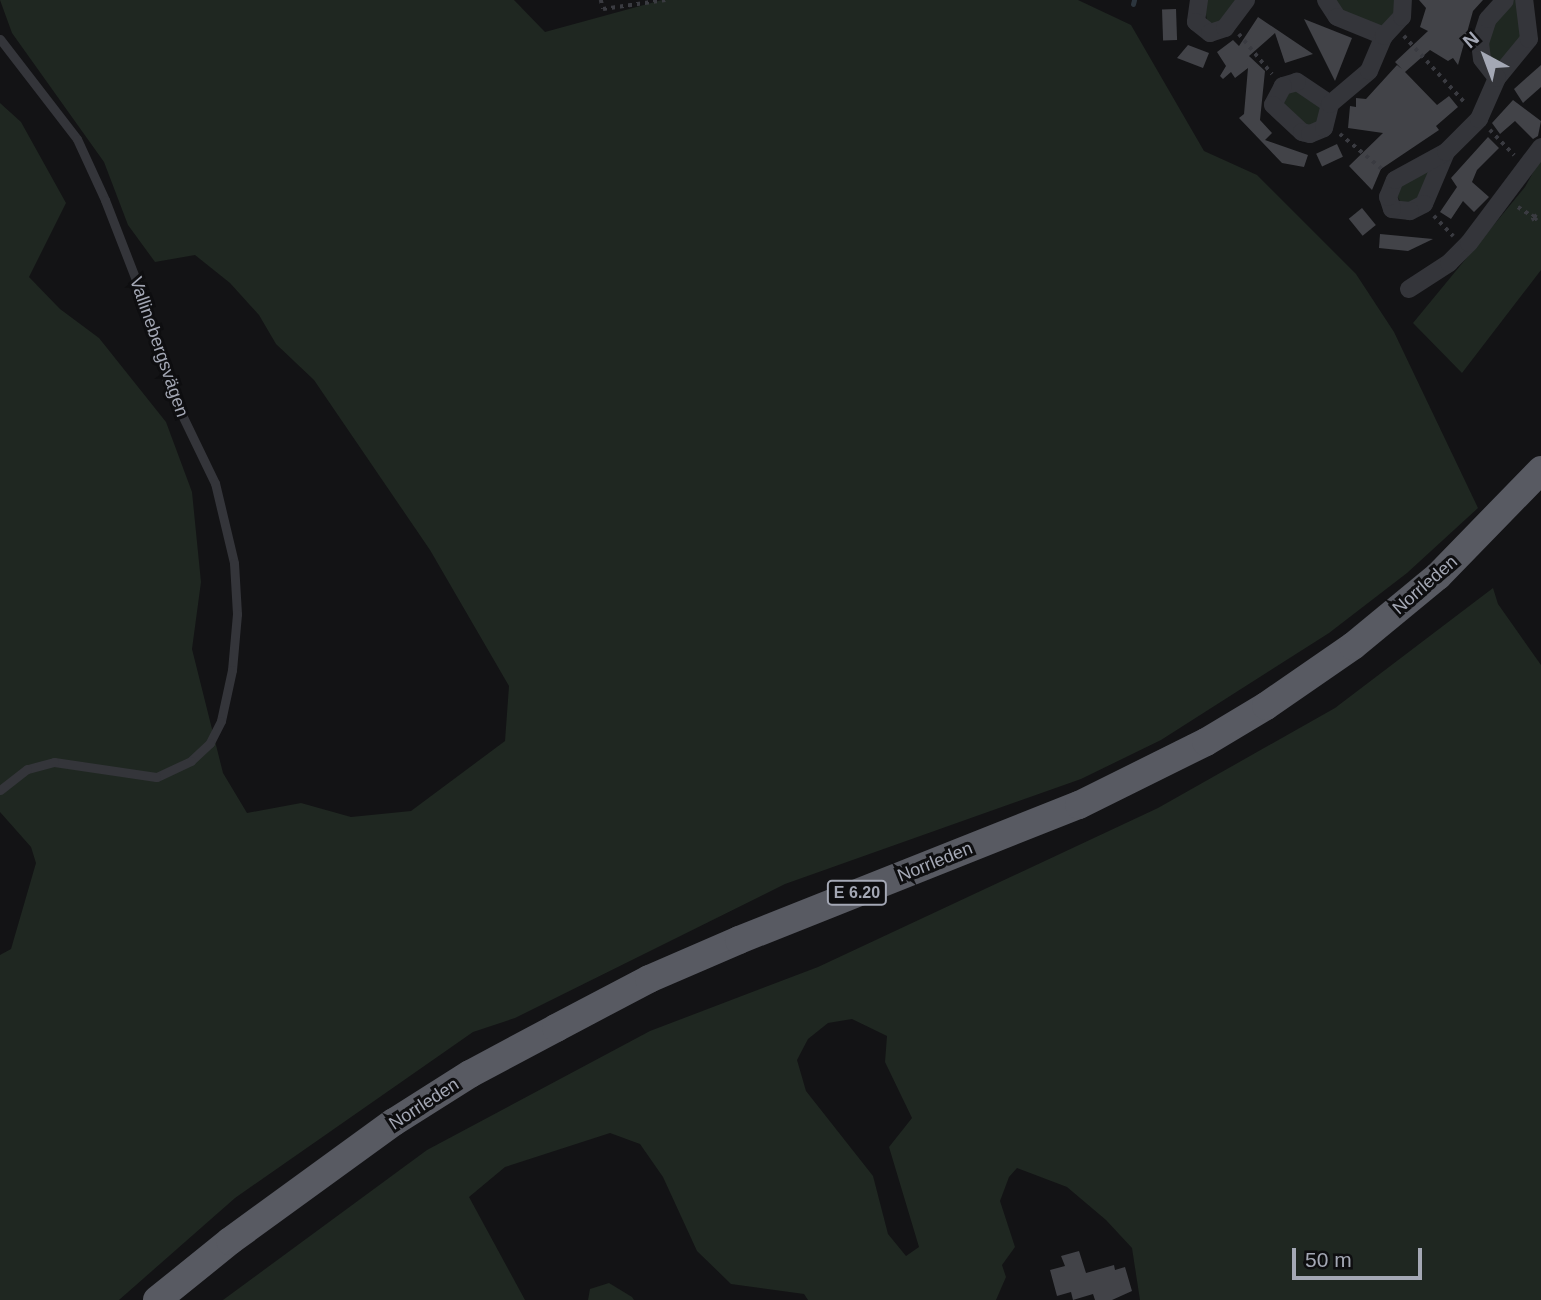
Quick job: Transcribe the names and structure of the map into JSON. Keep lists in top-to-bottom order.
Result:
{
  "streets": {
    "highway": ["Norrleden", "E 6.20"],
    "lane": ["Vallinebergsvägen"]
  },
  "scale_bar": "50 m",
  "north": "top left"
}
